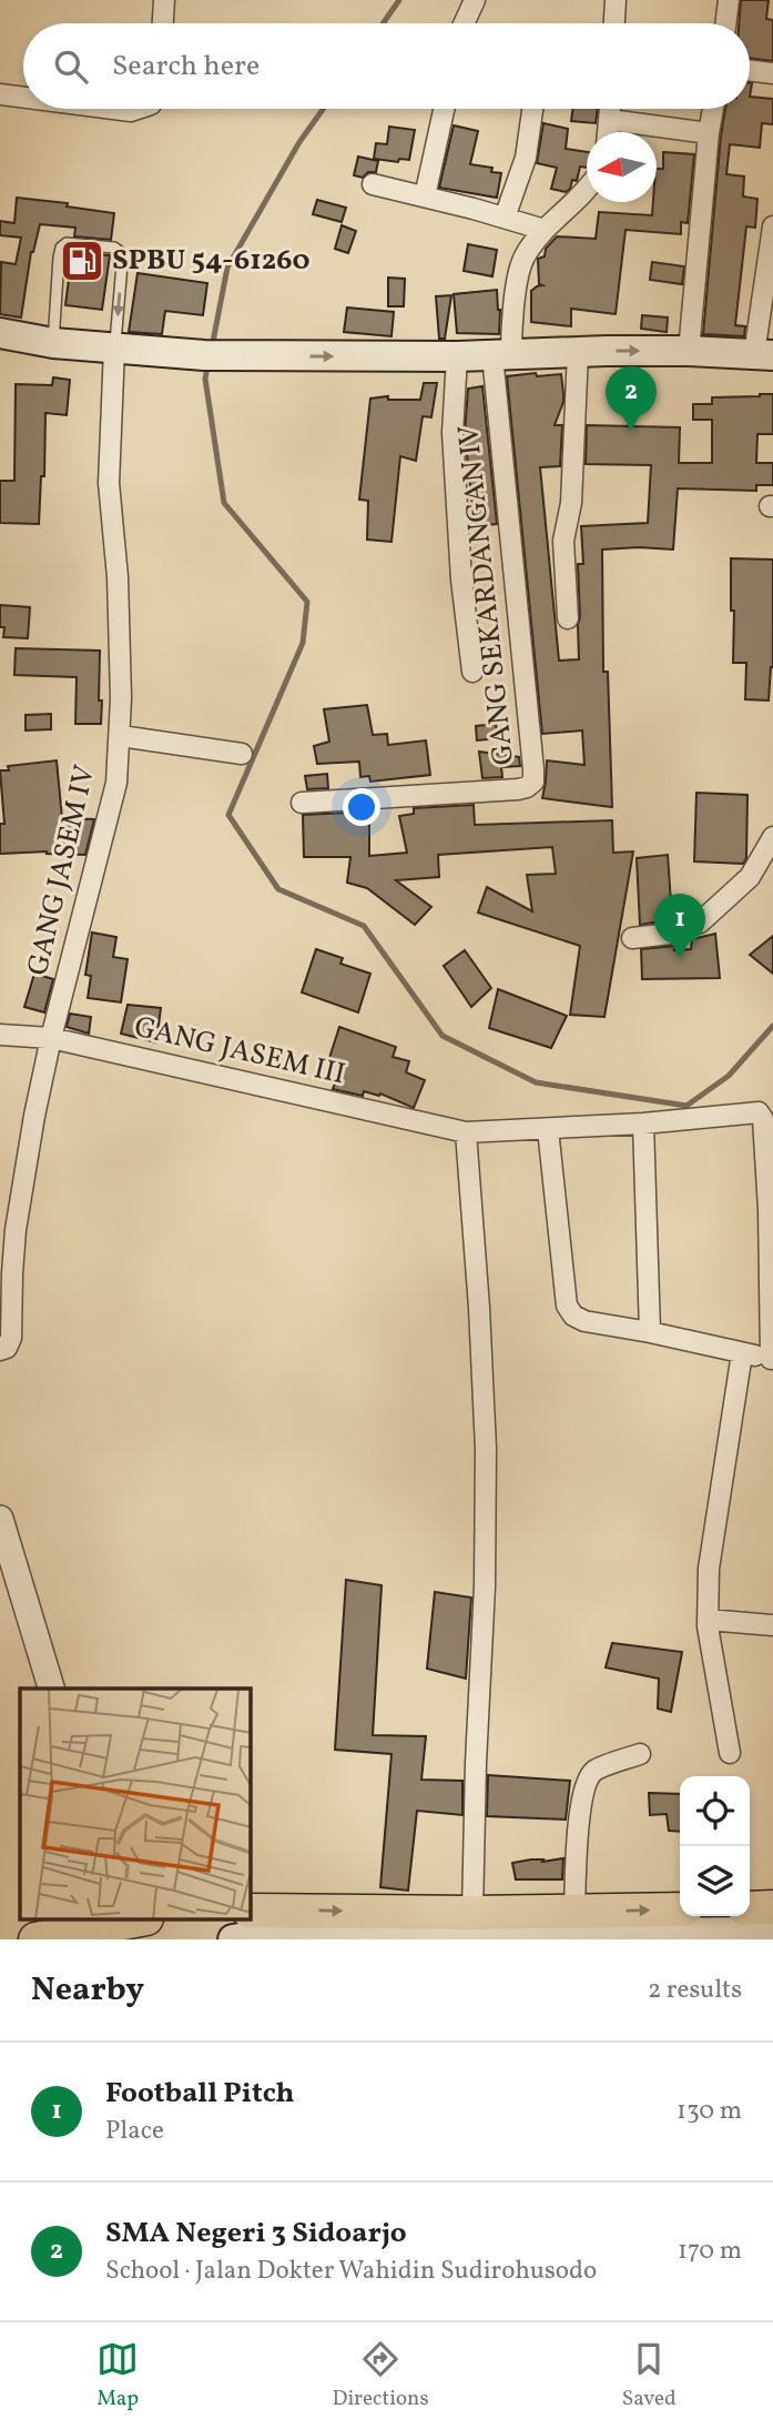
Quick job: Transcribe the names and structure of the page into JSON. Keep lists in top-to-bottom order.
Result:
{
  "streets": {
    "street": ["GANG SEKARDANGAN IV", "GANG JASEM IV", "GANG JASEM III"]
  },
  "crossings": [
    ["GANG JASEM IV", "GANG JASEM III"]
  ],
  "places": {
    "fuel station": ["SPBU 54-61260"]
  },
  "north": "left",
  "page": {
    "search": "Search here",
    "pins": ["2", "1"],
    "heading": ["Nearby", "2 results"],
    "list": [
      {
        "mark": "1",
        "name": "Football Pitch",
        "note": "Place",
        "value": "130 m"
      },
      {
        "mark": "2",
        "name": "SMA Negeri 3 Sidoarjo",
        "note": "School · Jalan Dokter Wahidin Sudirohusodo",
        "value": "170 m"
      }
    ],
    "nav": ["Map", "Directions", "Saved"]
  }
}
